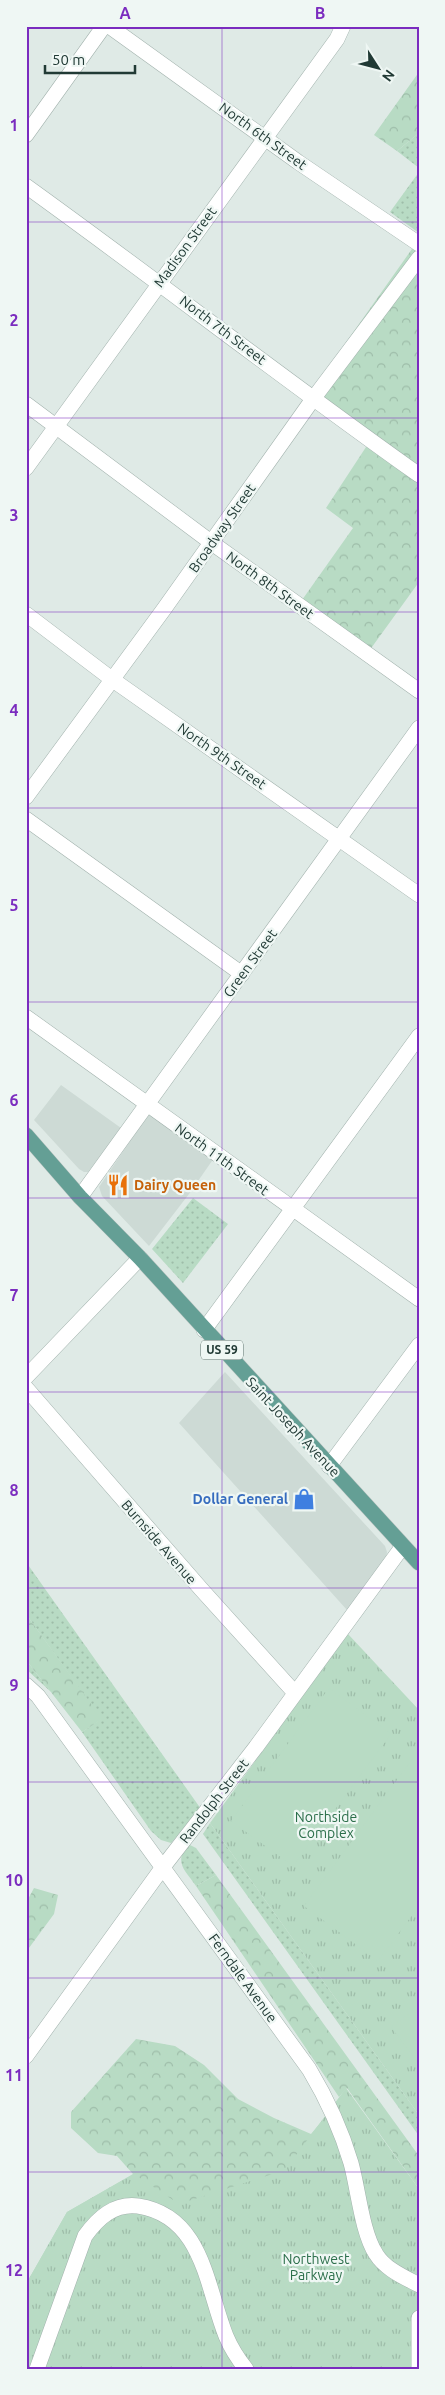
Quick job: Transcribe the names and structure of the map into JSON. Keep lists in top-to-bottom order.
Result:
{
  "streets": {
    "main road": ["US 59", "Saint Joseph Avenue"],
    "street": [
      "North 6th Street",
      "Madison Street",
      "North 7th Street",
      "Broadway Street",
      "North 8th Street",
      "North 9th Street",
      "Green Street",
      "North 11th Street",
      "Burnside Avenue",
      "Randolph Street",
      "Ferndale Avenue"
    ]
  },
  "crossings": [
    ["North 6th Street", "Madison Street"],
    ["Madison Street", "North 7th Street"],
    ["Madison Street", "North 8th Street"],
    ["North 7th Street", "Broadway Street"],
    ["Broadway Street", "North 8th Street"],
    ["Broadway Street", "North 9th Street"],
    ["North 9th Street", "Green Street"],
    ["Green Street", "North 11th Street"],
    ["Green Street", "Saint Joseph Avenue"],
    ["Saint Joseph Avenue", "Randolph Street"],
    ["Burnside Avenue", "Randolph Street"],
    ["Randolph Street", "Ferndale Avenue"]
  ],
  "parks": ["Northside Complex", "Northwest Parkway"],
  "places": {
    "restaurant": ["Dairy Queen"],
    "shop": ["Dollar General"]
  },
  "scale_bar": "50 m",
  "north": "bottom right",
  "grid": {
    "columns": ["A", "B"],
    "rows": [
      "1",
      "2",
      "3",
      "4",
      "5",
      "6",
      "7",
      "8",
      "9",
      "10",
      "11",
      "12"
    ]
  }
}
